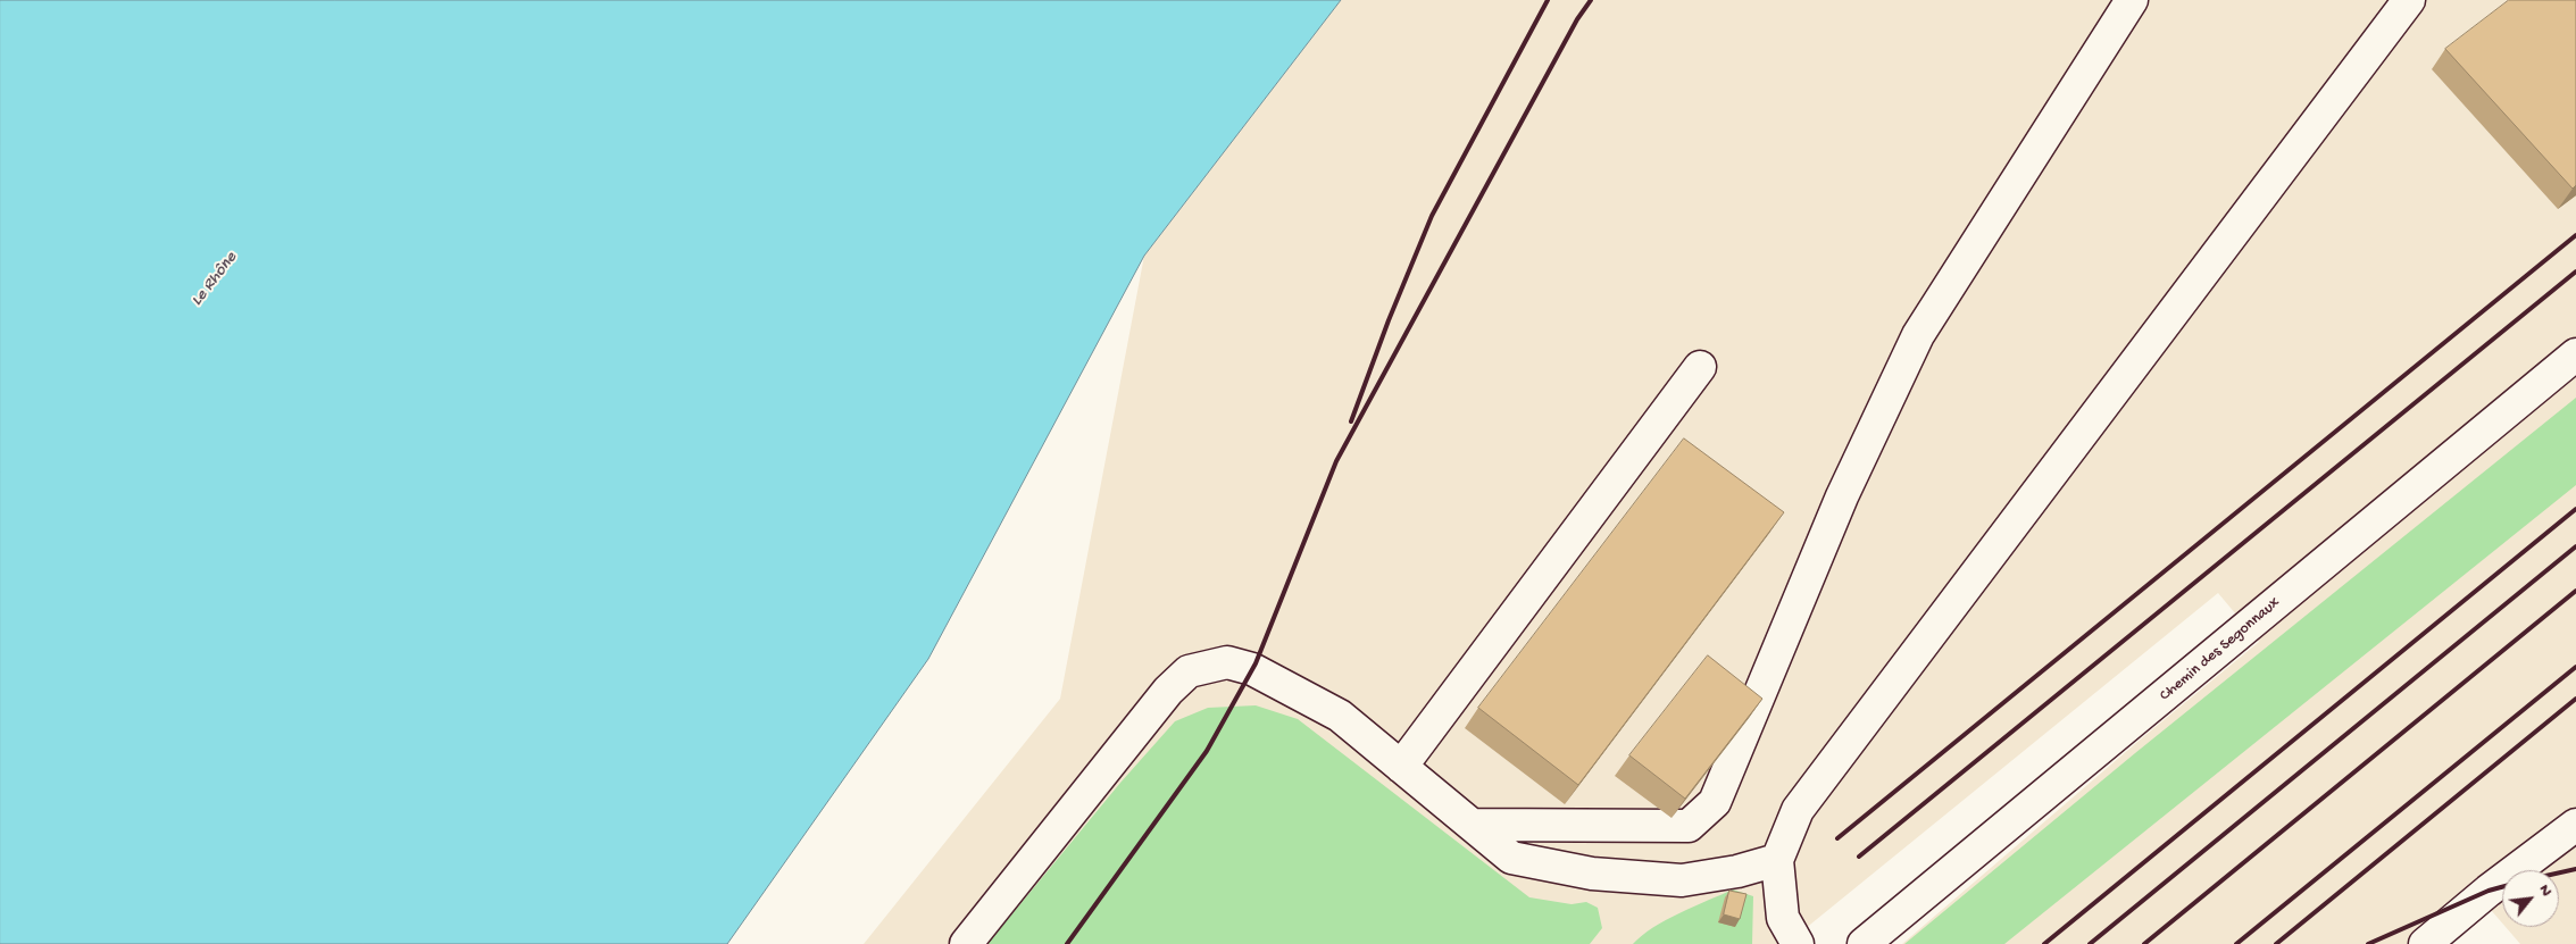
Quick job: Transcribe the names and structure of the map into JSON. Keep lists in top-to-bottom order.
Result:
{
  "streets": {
    "street": ["Chemin des Segonnaux"]
  },
  "water": ["Le Rhône"],
  "north": "top right"
}
